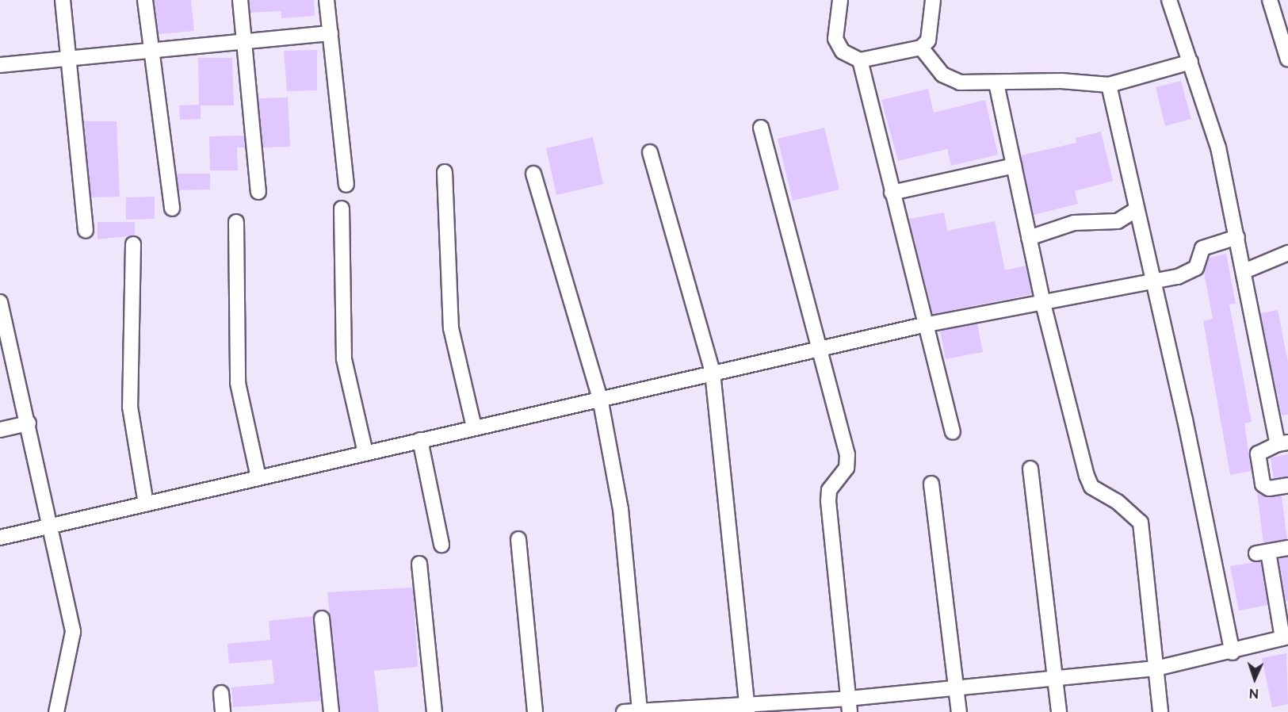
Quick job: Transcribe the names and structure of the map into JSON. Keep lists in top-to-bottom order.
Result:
{
  "north": "bottom"
}
